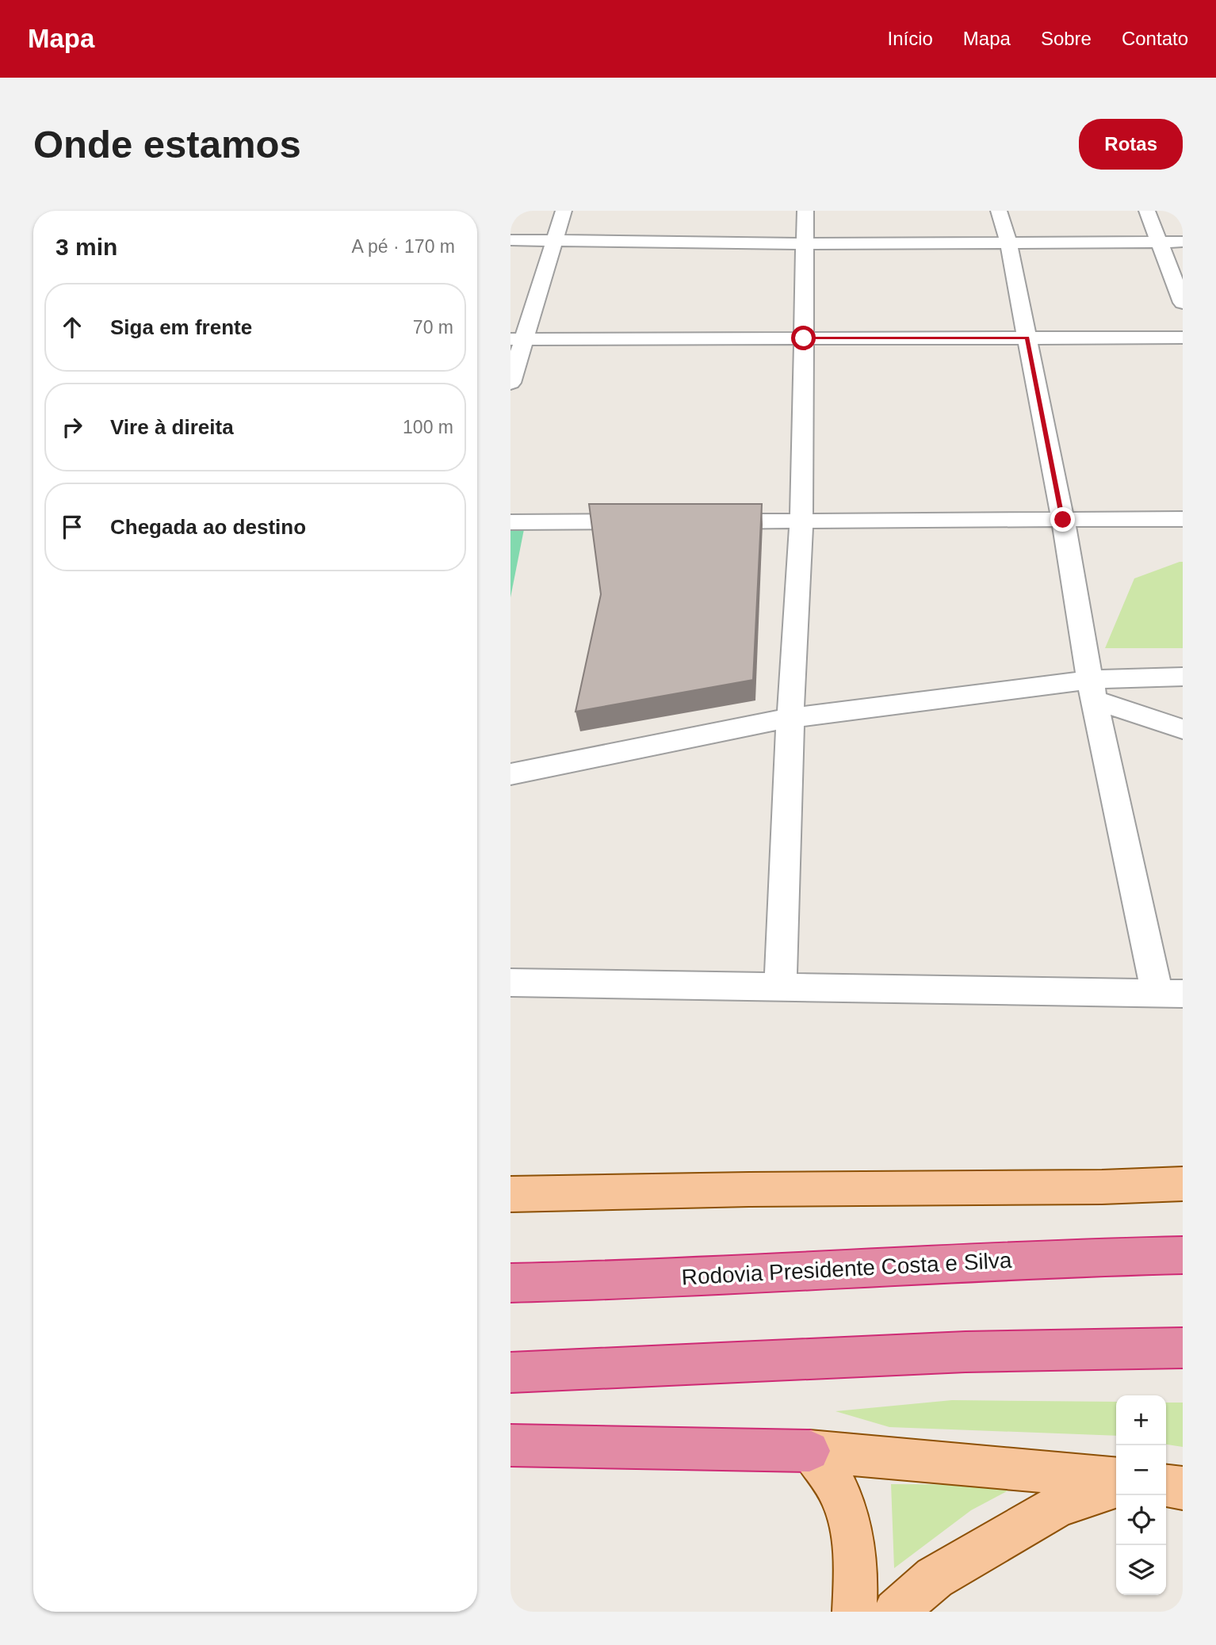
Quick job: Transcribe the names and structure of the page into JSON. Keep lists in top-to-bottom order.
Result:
{
  "streets": {
    "highway": ["Rodovia Presidente Costa e Silva"]
  },
  "page": {
    "header": "Mapa",
    "nav": [
      "Início",
      "Mapa",
      "Sobre",
      "Contato"
    ],
    "buttons": "Rotas",
    "title": "Onde estamos",
    "heading": ["3 min", "A pé · 170 m"],
    "list": [
      ["Siga em frente", "70 m"],
      ["Vire à direita", "100 m"],
      "Chegada ao destino"
    ],
    "map_buttons": ["+", "−"]
  }
}
